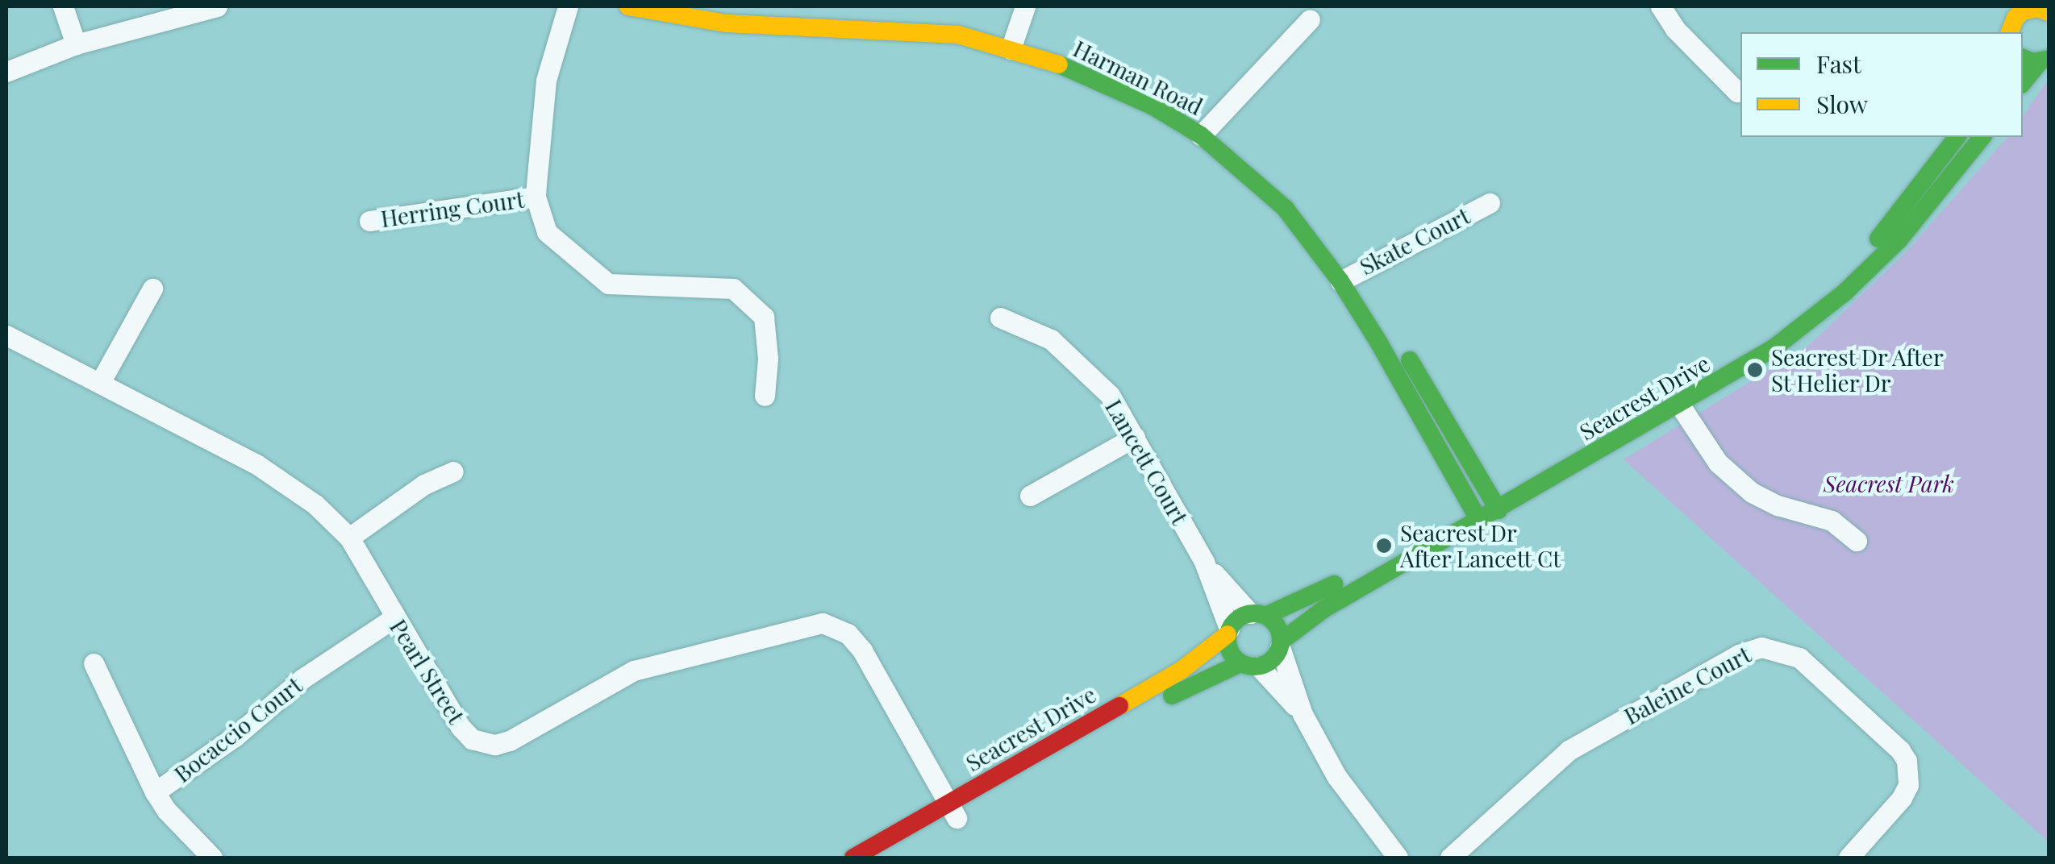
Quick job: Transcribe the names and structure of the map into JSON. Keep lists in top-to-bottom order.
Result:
{
  "streets": {
    "main road": ["Harman Road", "Seacrest Drive"],
    "street": [
      "Herring Court",
      "Skate Court",
      "Lancett Court",
      "Pearl Street",
      "Baleine Court",
      "Bocaccio Court"
    ]
  },
  "crossings": [
    ["Harman Road", "Skate Court"],
    ["Harman Road", "Seacrest Drive"],
    ["Seacrest Drive", "Lancett Court"],
    ["Seacrest Drive", "Pearl Street"],
    ["Pearl Street", "Bocaccio Court"]
  ],
  "parks": ["Seacrest Park"],
  "places": ["Seacrest Dr After St Helier Dr", "Seacrest Dr After Lancett Ct"],
  "legend": ["Fast", "Slow"]
}
